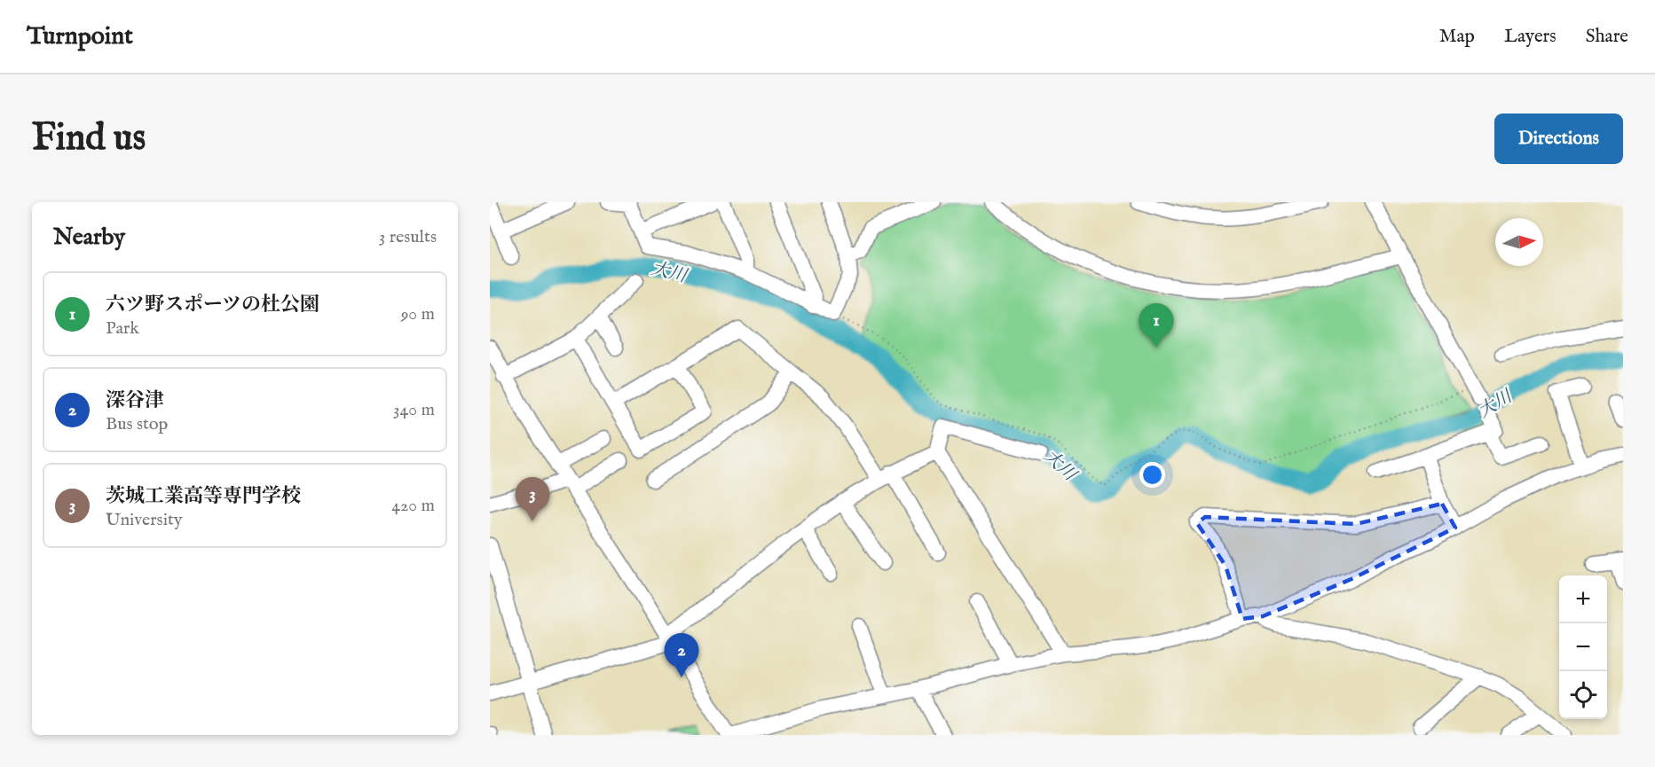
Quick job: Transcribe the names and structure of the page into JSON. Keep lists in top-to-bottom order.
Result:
{
  "water": ["大川"],
  "north": "right",
  "page": {
    "header": "Turnpoint",
    "nav": ["Map", "Layers", "Share"],
    "buttons": "Directions",
    "title": "Find us",
    "heading": ["Nearby", "3 results"],
    "list": [
      {
        "mark": "1",
        "name": "六ツ野スポーツの杜公園",
        "note": "Park",
        "value": "90 m"
      },
      {
        "mark": "2",
        "name": "深谷津",
        "note": "Bus stop",
        "value": "340 m"
      },
      {
        "mark": "3",
        "name": "茨城工業高等専門学校",
        "note": "University",
        "value": "420 m"
      }
    ],
    "pins": ["1", "3", "2"],
    "map_buttons": ["+", "−"]
  }
}
